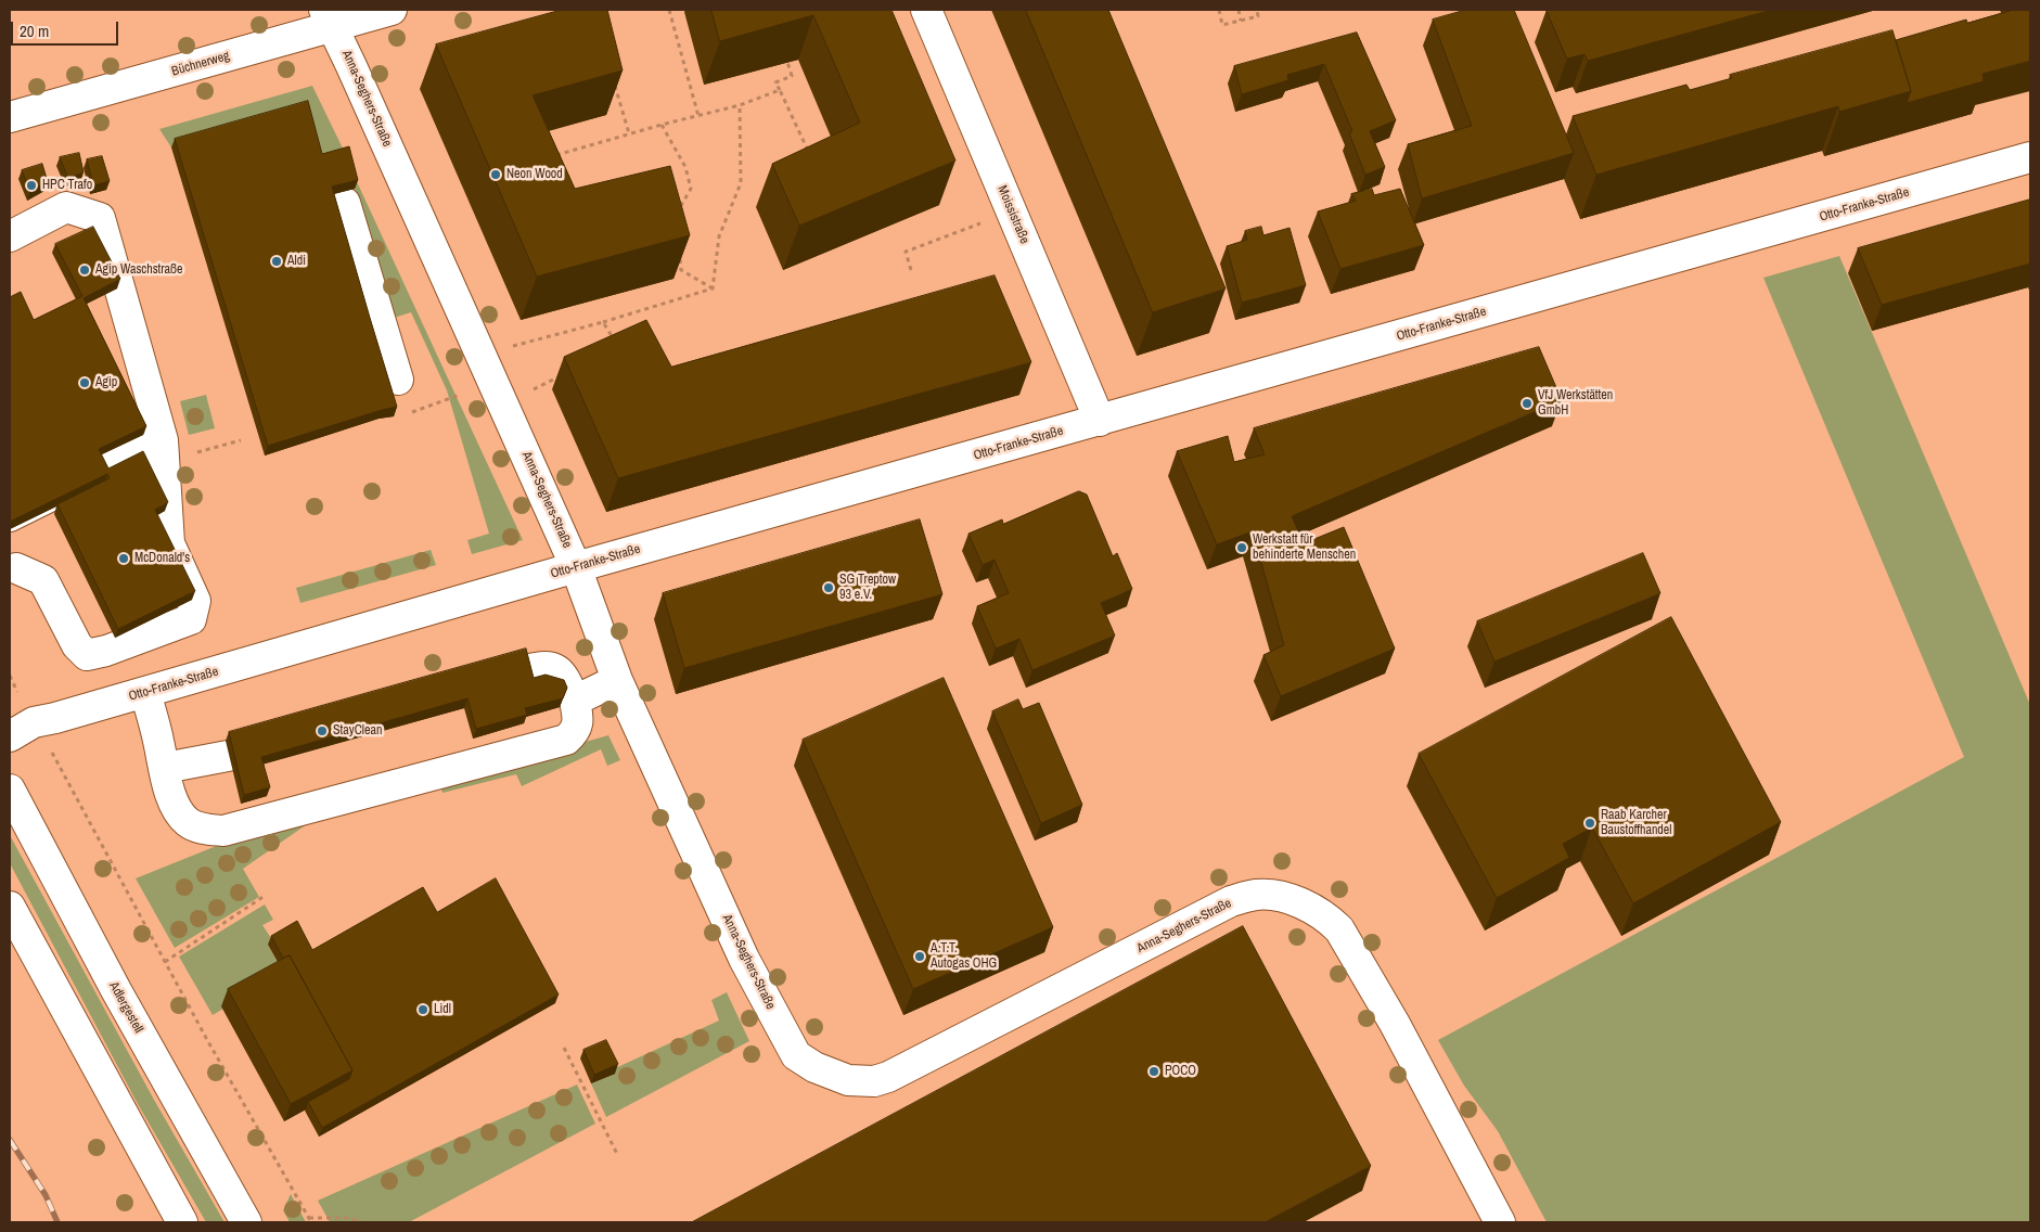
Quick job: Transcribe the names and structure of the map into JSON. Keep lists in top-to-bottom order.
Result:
{
  "streets": {
    "street": [
      "Büchnerweg",
      "Anna-Seghers-Straße",
      "Otto-Franke-Straße",
      "Moissistraße",
      "Adlergestell"
    ]
  },
  "crossings": [
    ["Büchnerweg", "Anna-Seghers-Straße"],
    ["Anna-Seghers-Straße", "Otto-Franke-Straße"],
    ["Otto-Franke-Straße", "Moissistraße"]
  ],
  "places": [
    "Neon Wood",
    "HPC Trafo",
    "Aldi",
    "Agip Waschstraße",
    "Agip",
    "VfJ Werkstätten GmbH",
    "Werkstatt für behinderte Menschen",
    "McDonald's",
    "SG Treptow 93 e.V.",
    "StayClean",
    "Raab Karcher Baustoffhandel",
    "A.T.T. Autogas OHG",
    "Lidl",
    "POCO"
  ],
  "scale_bar": "20 m"
}
